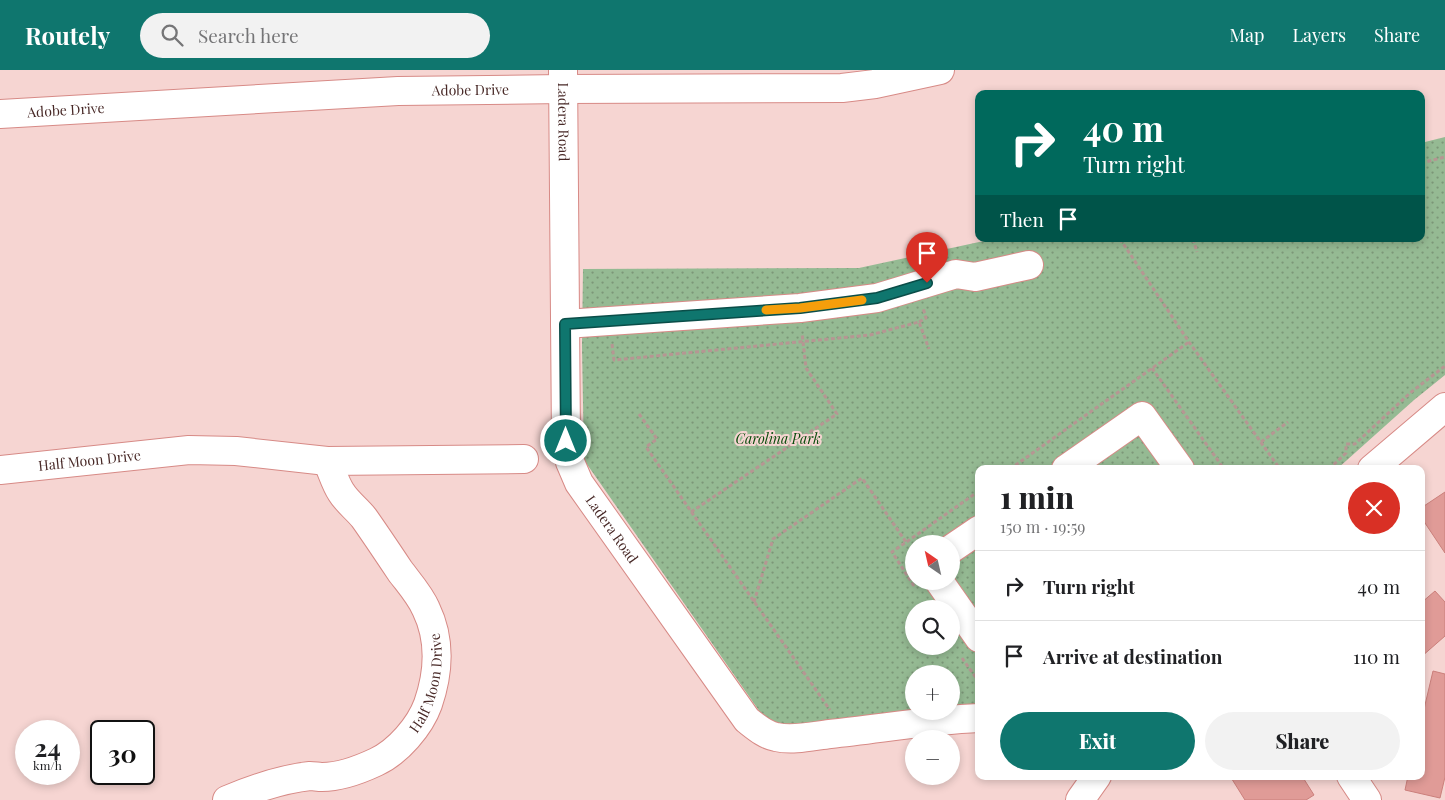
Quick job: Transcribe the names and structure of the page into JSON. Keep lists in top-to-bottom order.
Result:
{
  "streets": {
    "street": ["Adobe Drive", "Ladera Road", "Half Moon Drive"]
  },
  "crossings": [
    ["Adobe Drive", "Ladera Road"]
  ],
  "parks": ["Carolina Park"],
  "north": "top left",
  "page": {
    "header": "Routely",
    "search": "Search here",
    "nav": ["Map", "Layers", "Share"],
    "turn": ["40 m", "Turn right"],
    "then": "Then",
    "heading": ["1 min", "150 m · 19:59"],
    "map_buttons": ["+", "−"],
    "list": [
      {
        "name": "Turn right",
        "value": "40 m"
      },
      {
        "name": "Arrive at destination",
        "value": "110 m"
      }
    ],
    "buttons": ["Exit", "Share"],
    "speed": "24 km/h",
    "limit": "30"
  }
}
